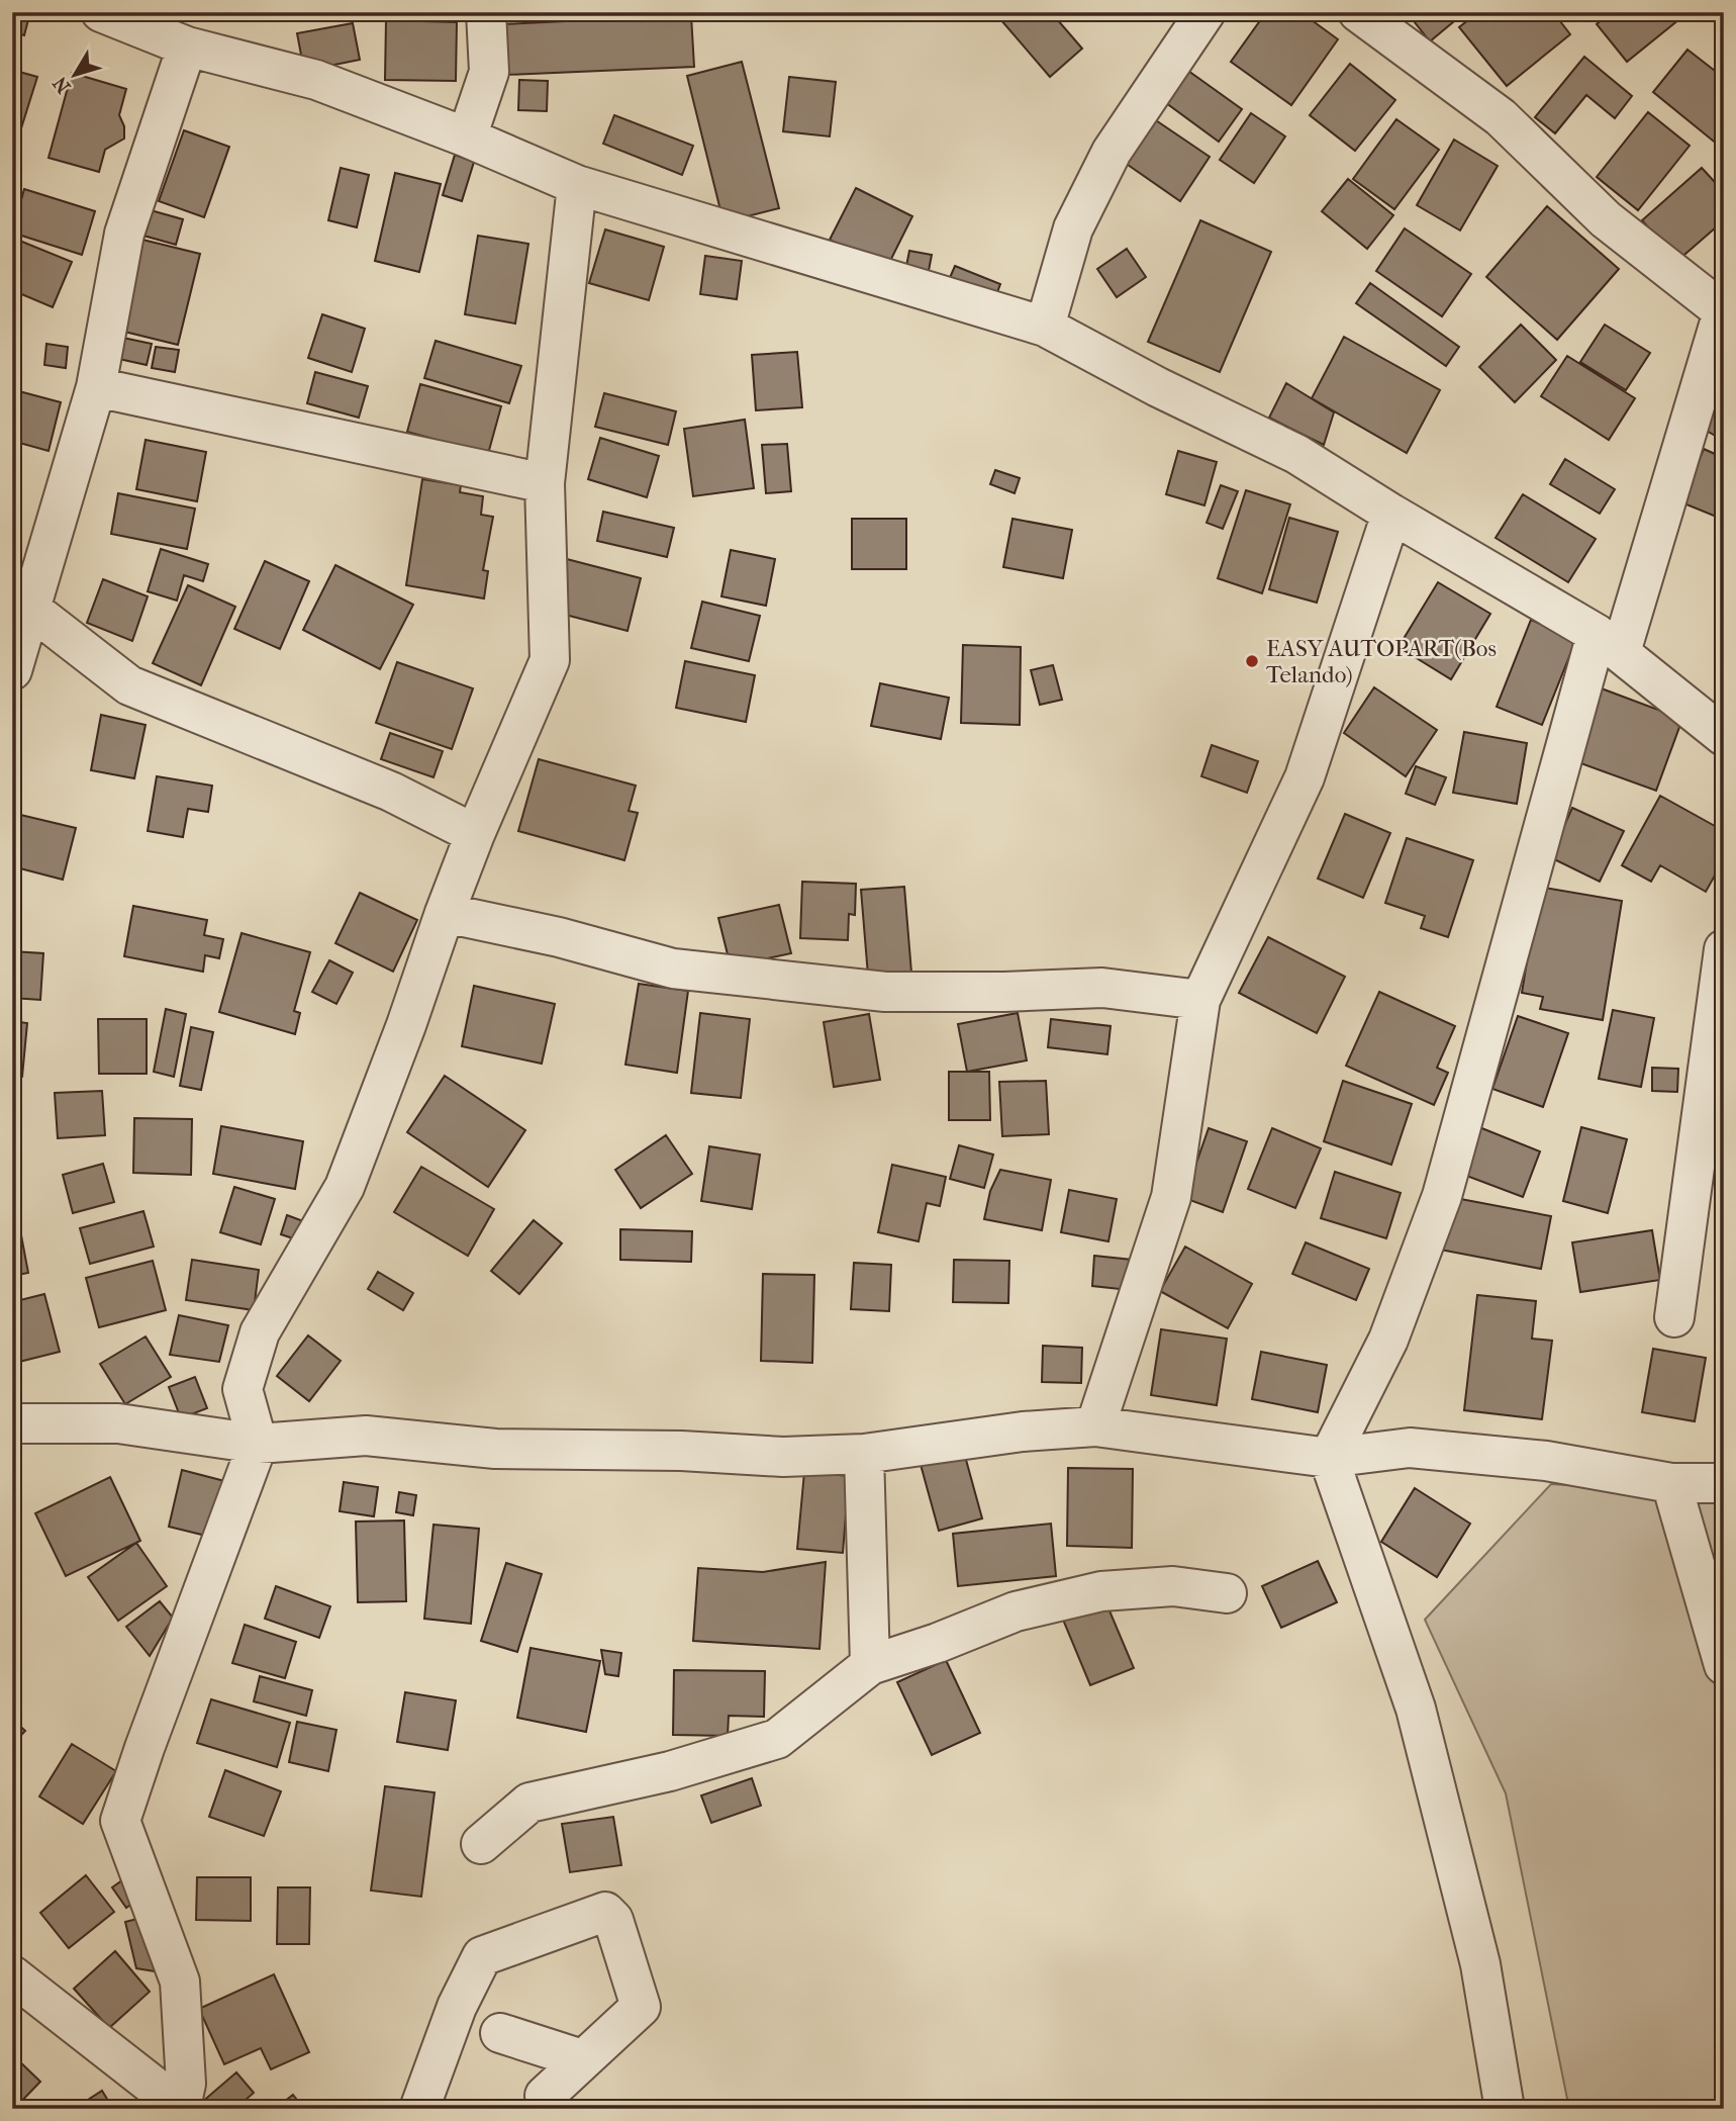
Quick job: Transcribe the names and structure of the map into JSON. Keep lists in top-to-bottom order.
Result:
{
  "places": ["EASY AUTOPART(Bos Telando)"],
  "north": "bottom left"
}
